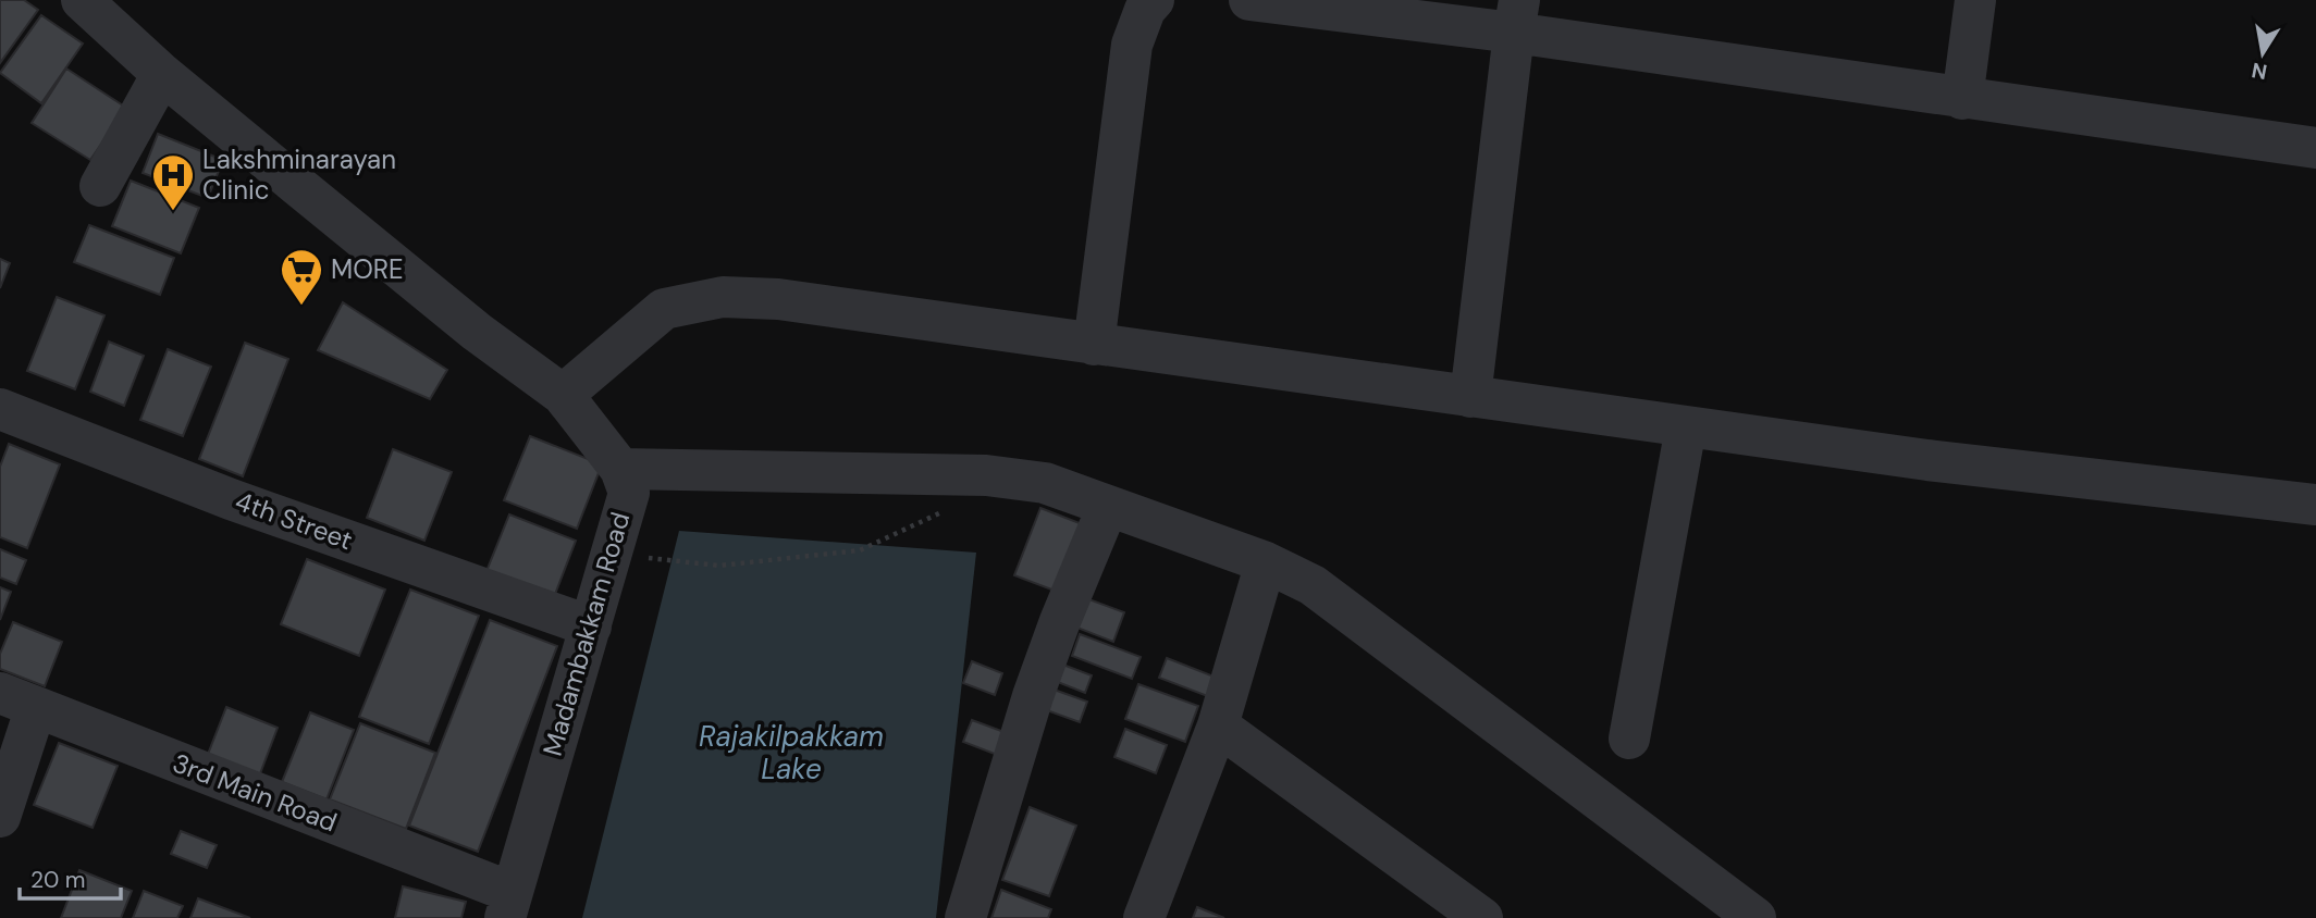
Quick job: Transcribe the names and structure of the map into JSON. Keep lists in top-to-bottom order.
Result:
{
  "streets": {
    "street": ["4th Street", "Madambakkam Road", "3rd Main Road"]
  },
  "crossings": [
    ["4th Street", "Madambakkam Road"],
    ["Madambakkam Road", "3rd Main Road"]
  ],
  "water": ["Rajakilpakkam Lake"],
  "places": {
    "hospital": ["Lakshminarayan Clinic"],
    "supermarket": ["MORE"]
  },
  "scale_bar": "20 m",
  "north": "bottom"
}
